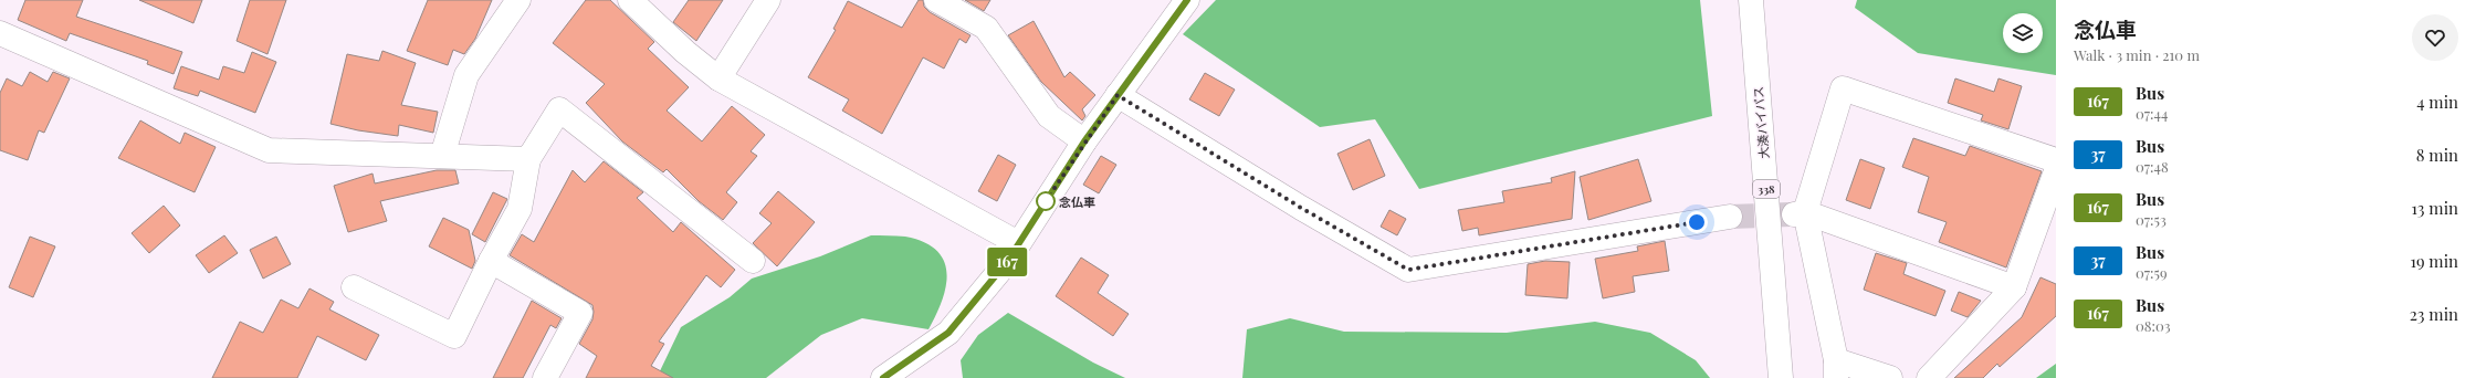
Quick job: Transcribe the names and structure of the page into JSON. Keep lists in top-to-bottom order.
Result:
{
  "streets": {
    "main road": ["大湊バイパス", "338"]
  },
  "places": ["念仏車"],
  "lines": ["bus line 167"],
  "page": {
    "on_map": "167",
    "heading": ["念仏車", "Walk · 3 min · 210 m"],
    "list": [
      {
        "mark": "167",
        "name": "Bus",
        "note": "07:44",
        "value": "4 min"
      },
      {
        "mark": "37",
        "name": "Bus",
        "note": "07:48",
        "value": "8 min"
      },
      {
        "mark": "167",
        "name": "Bus",
        "note": "07:53",
        "value": "13 min"
      },
      {
        "mark": "37",
        "name": "Bus",
        "note": "07:59",
        "value": "19 min"
      },
      {
        "mark": "167",
        "name": "Bus",
        "note": "08:03",
        "value": "23 min"
      }
    ]
  }
}
